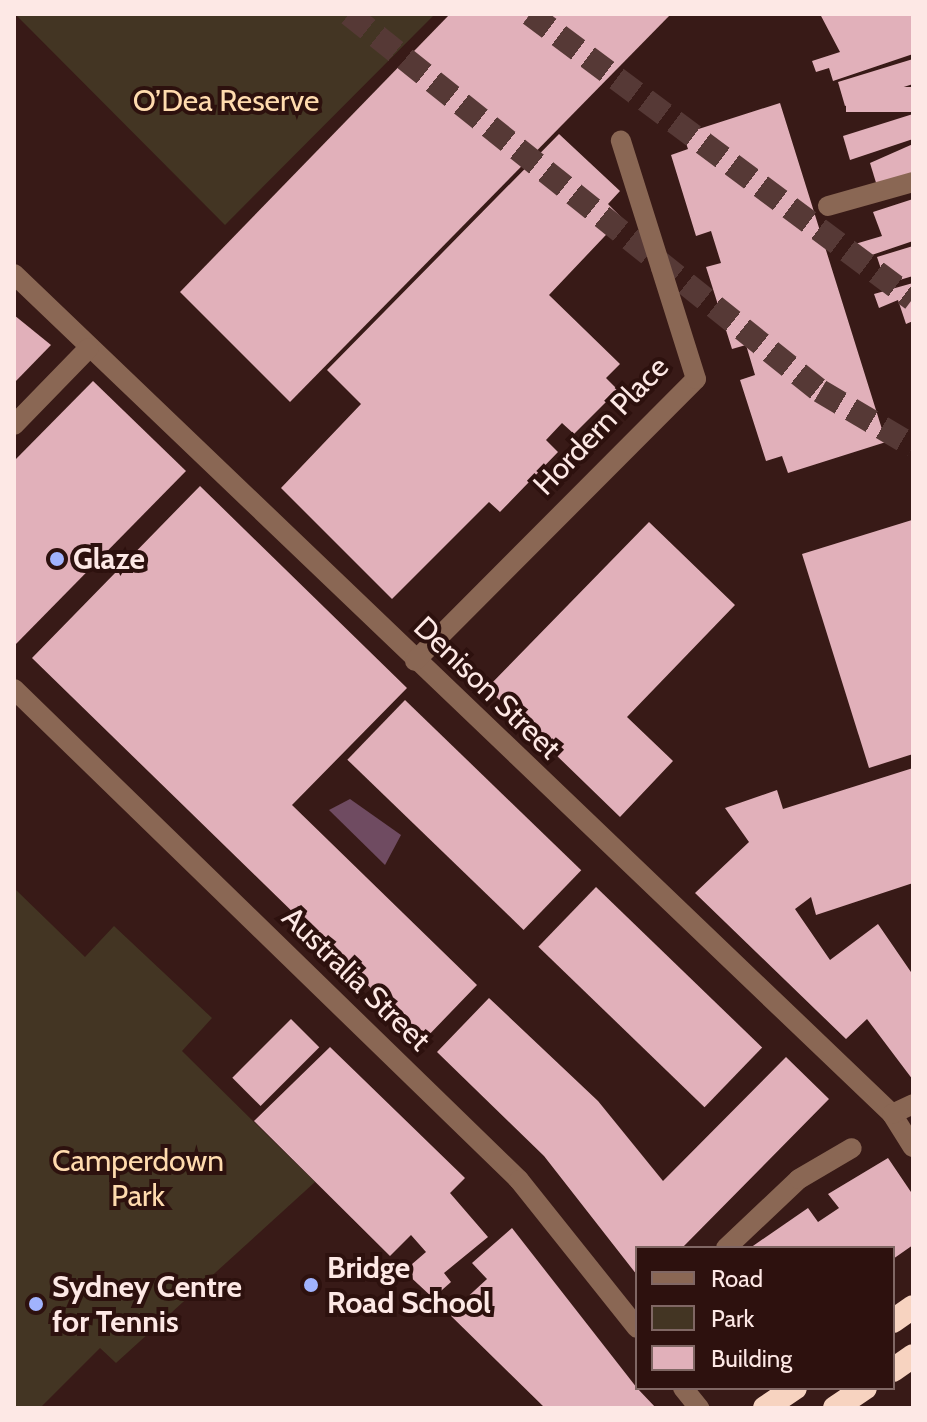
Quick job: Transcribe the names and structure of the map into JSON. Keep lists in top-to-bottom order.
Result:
{
  "streets": {
    "street": ["Hordern Place", "Denison Street", "Australia Street"]
  },
  "crossings": [
    ["Hordern Place", "Denison Street"]
  ],
  "parks": ["O’Dea Reserve", "Camperdown Park"],
  "places": ["Glaze", "Bridge Road School", "Sydney Centre for Tennis"],
  "legend": ["Road", "Park", "Building"]
}
